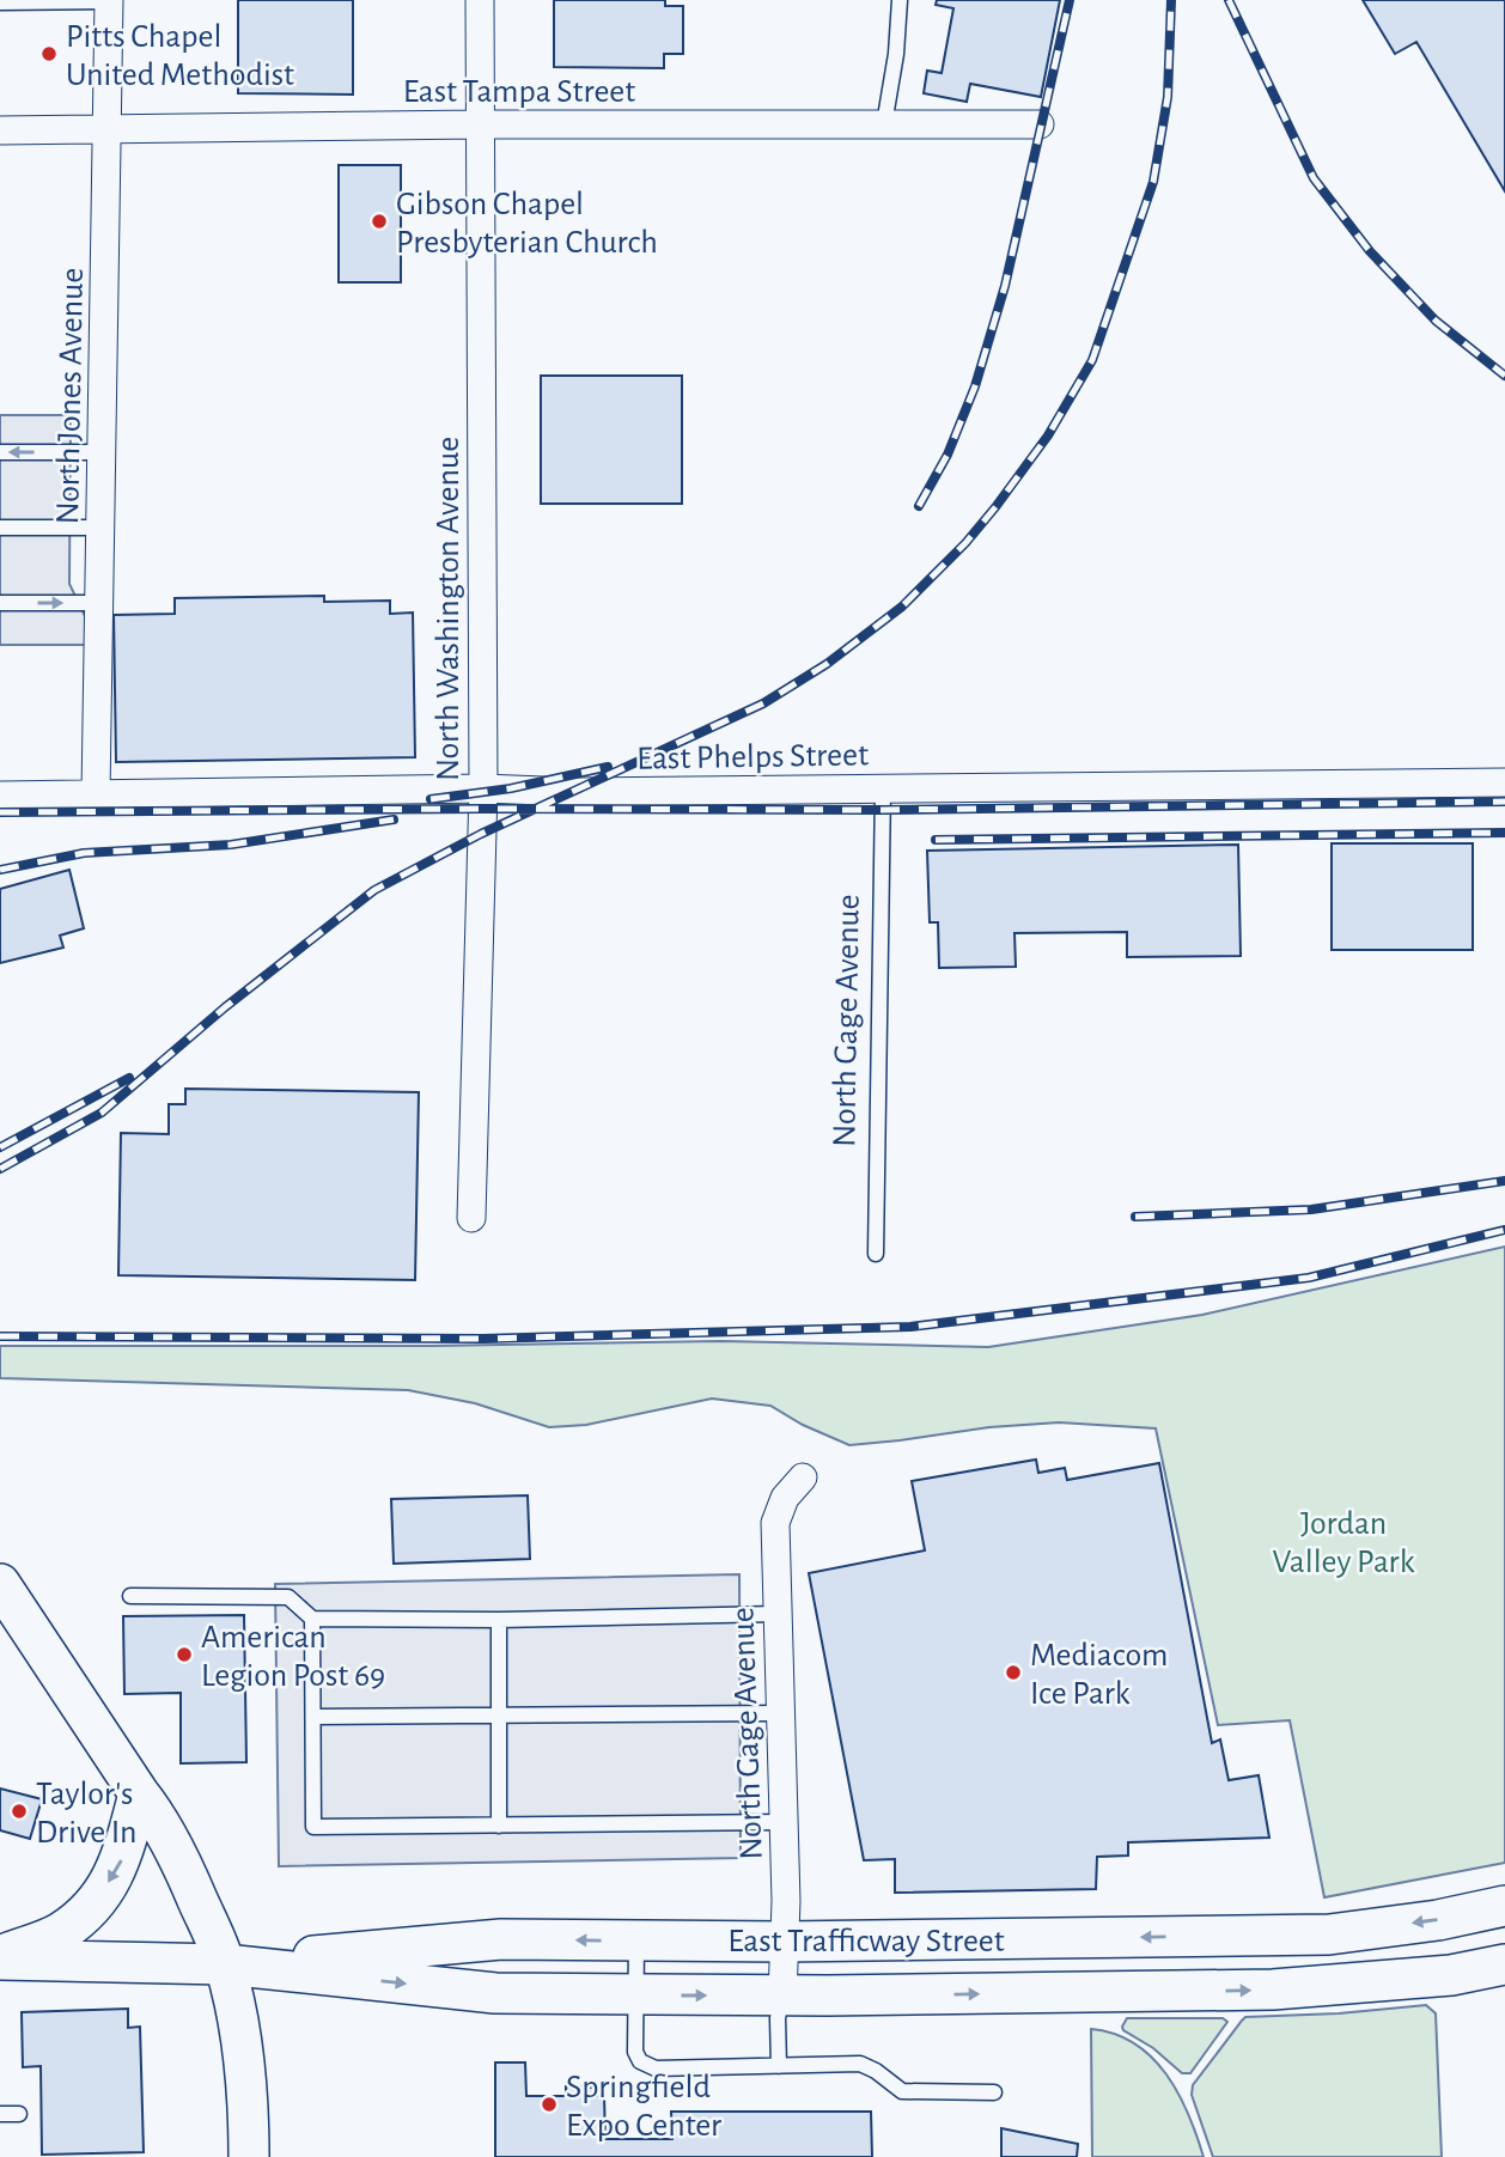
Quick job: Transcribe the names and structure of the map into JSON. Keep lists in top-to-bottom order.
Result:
{
  "streets": {
    "main road": ["East Trafficway Street"],
    "street": [
      "East Tampa Street",
      "North Jones Avenue",
      "North Washington Avenue",
      "East Phelps Street",
      "North Gage Avenue"
    ]
  },
  "crossings": [
    ["East Tampa Street", "North Jones Avenue"],
    ["East Tampa Street", "North Washington Avenue"],
    ["North Jones Avenue", "East Phelps Street"],
    ["North Washington Avenue", "East Phelps Street"],
    ["East Phelps Street", "North Gage Avenue"],
    ["North Gage Avenue", "East Trafficway Street"]
  ],
  "parks": ["Jordan Valley Park"],
  "places": [
    "Pitts Chapel United Methodist",
    "Gibson Chapel Presbyterian Church",
    "American Legion Post 69",
    "Mediacom Ice Park",
    "Taylor's Drive In",
    "Springfield Expo Center"
  ]
}
